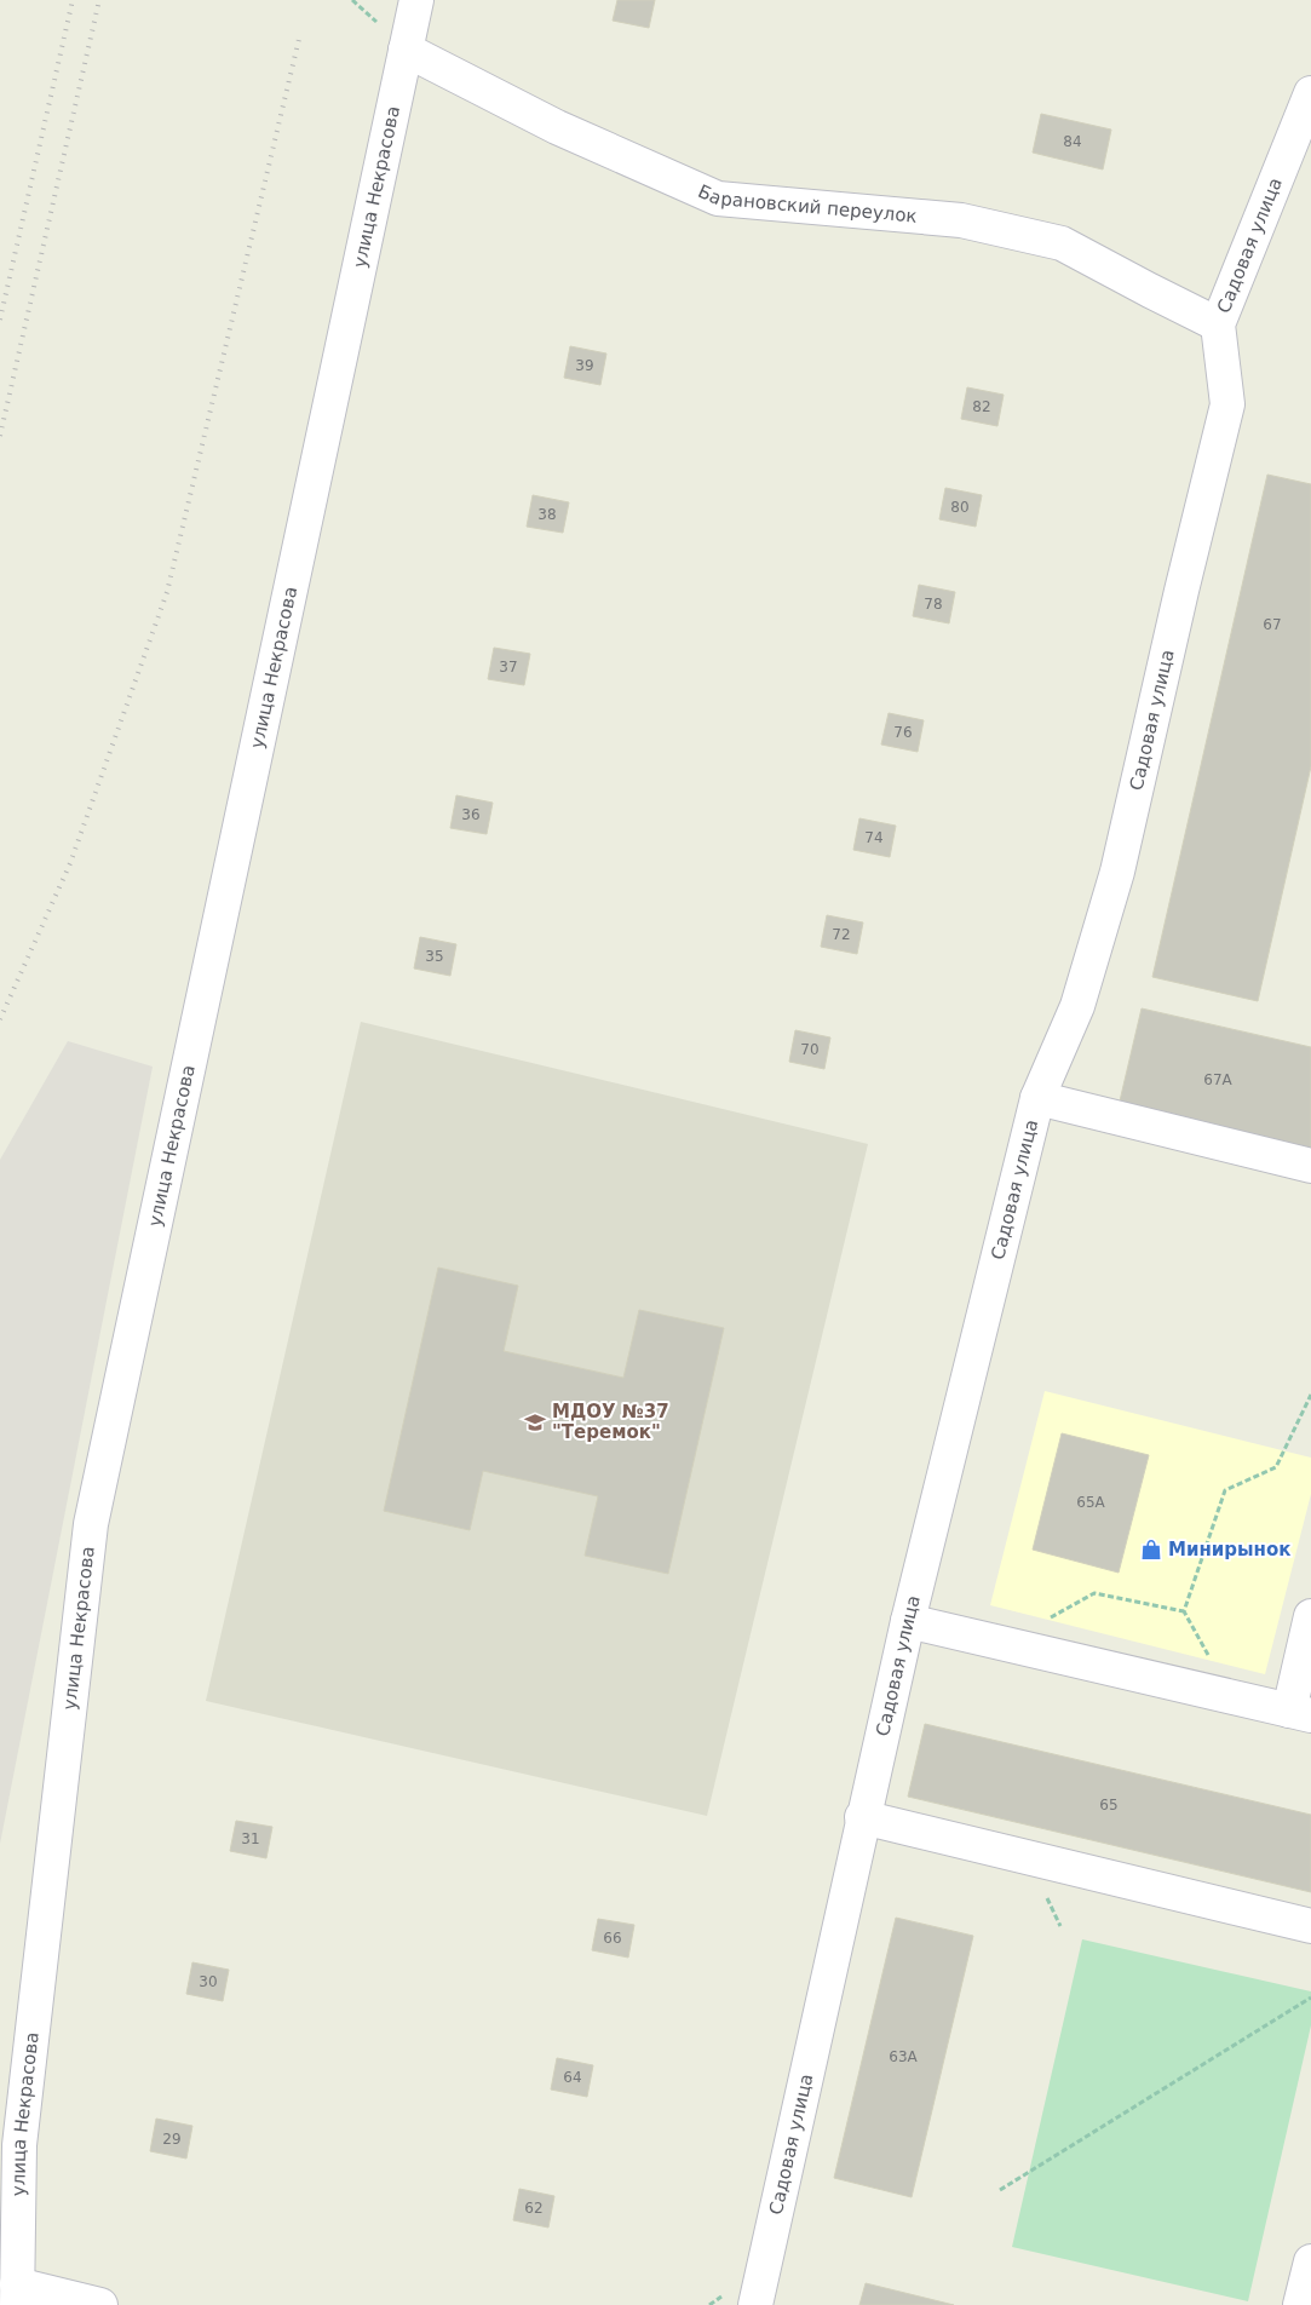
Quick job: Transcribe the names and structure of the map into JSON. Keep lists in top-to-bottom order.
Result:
{
  "streets": {
    "street": ["улица Некрасова", "Барановский переулок", "Садовая улица"]
  },
  "crossings": [
    ["улица Некрасова", "Барановский переулок"],
    ["Барановский переулок", "Садовая улица"]
  ],
  "places": {
    "school or university": ["МДОУ №37 \"Теремок\""],
    "shop": ["Минирынок"]
  },
  "house_numbers": [
    "84",
    "39",
    "82",
    "80",
    "38",
    "78",
    "67",
    "37",
    "76",
    "36",
    "74",
    "72",
    "35",
    "70",
    "67А",
    "65А",
    "65",
    "31",
    "66",
    "30",
    "63А",
    "64",
    "29",
    "62"
  ]
}
